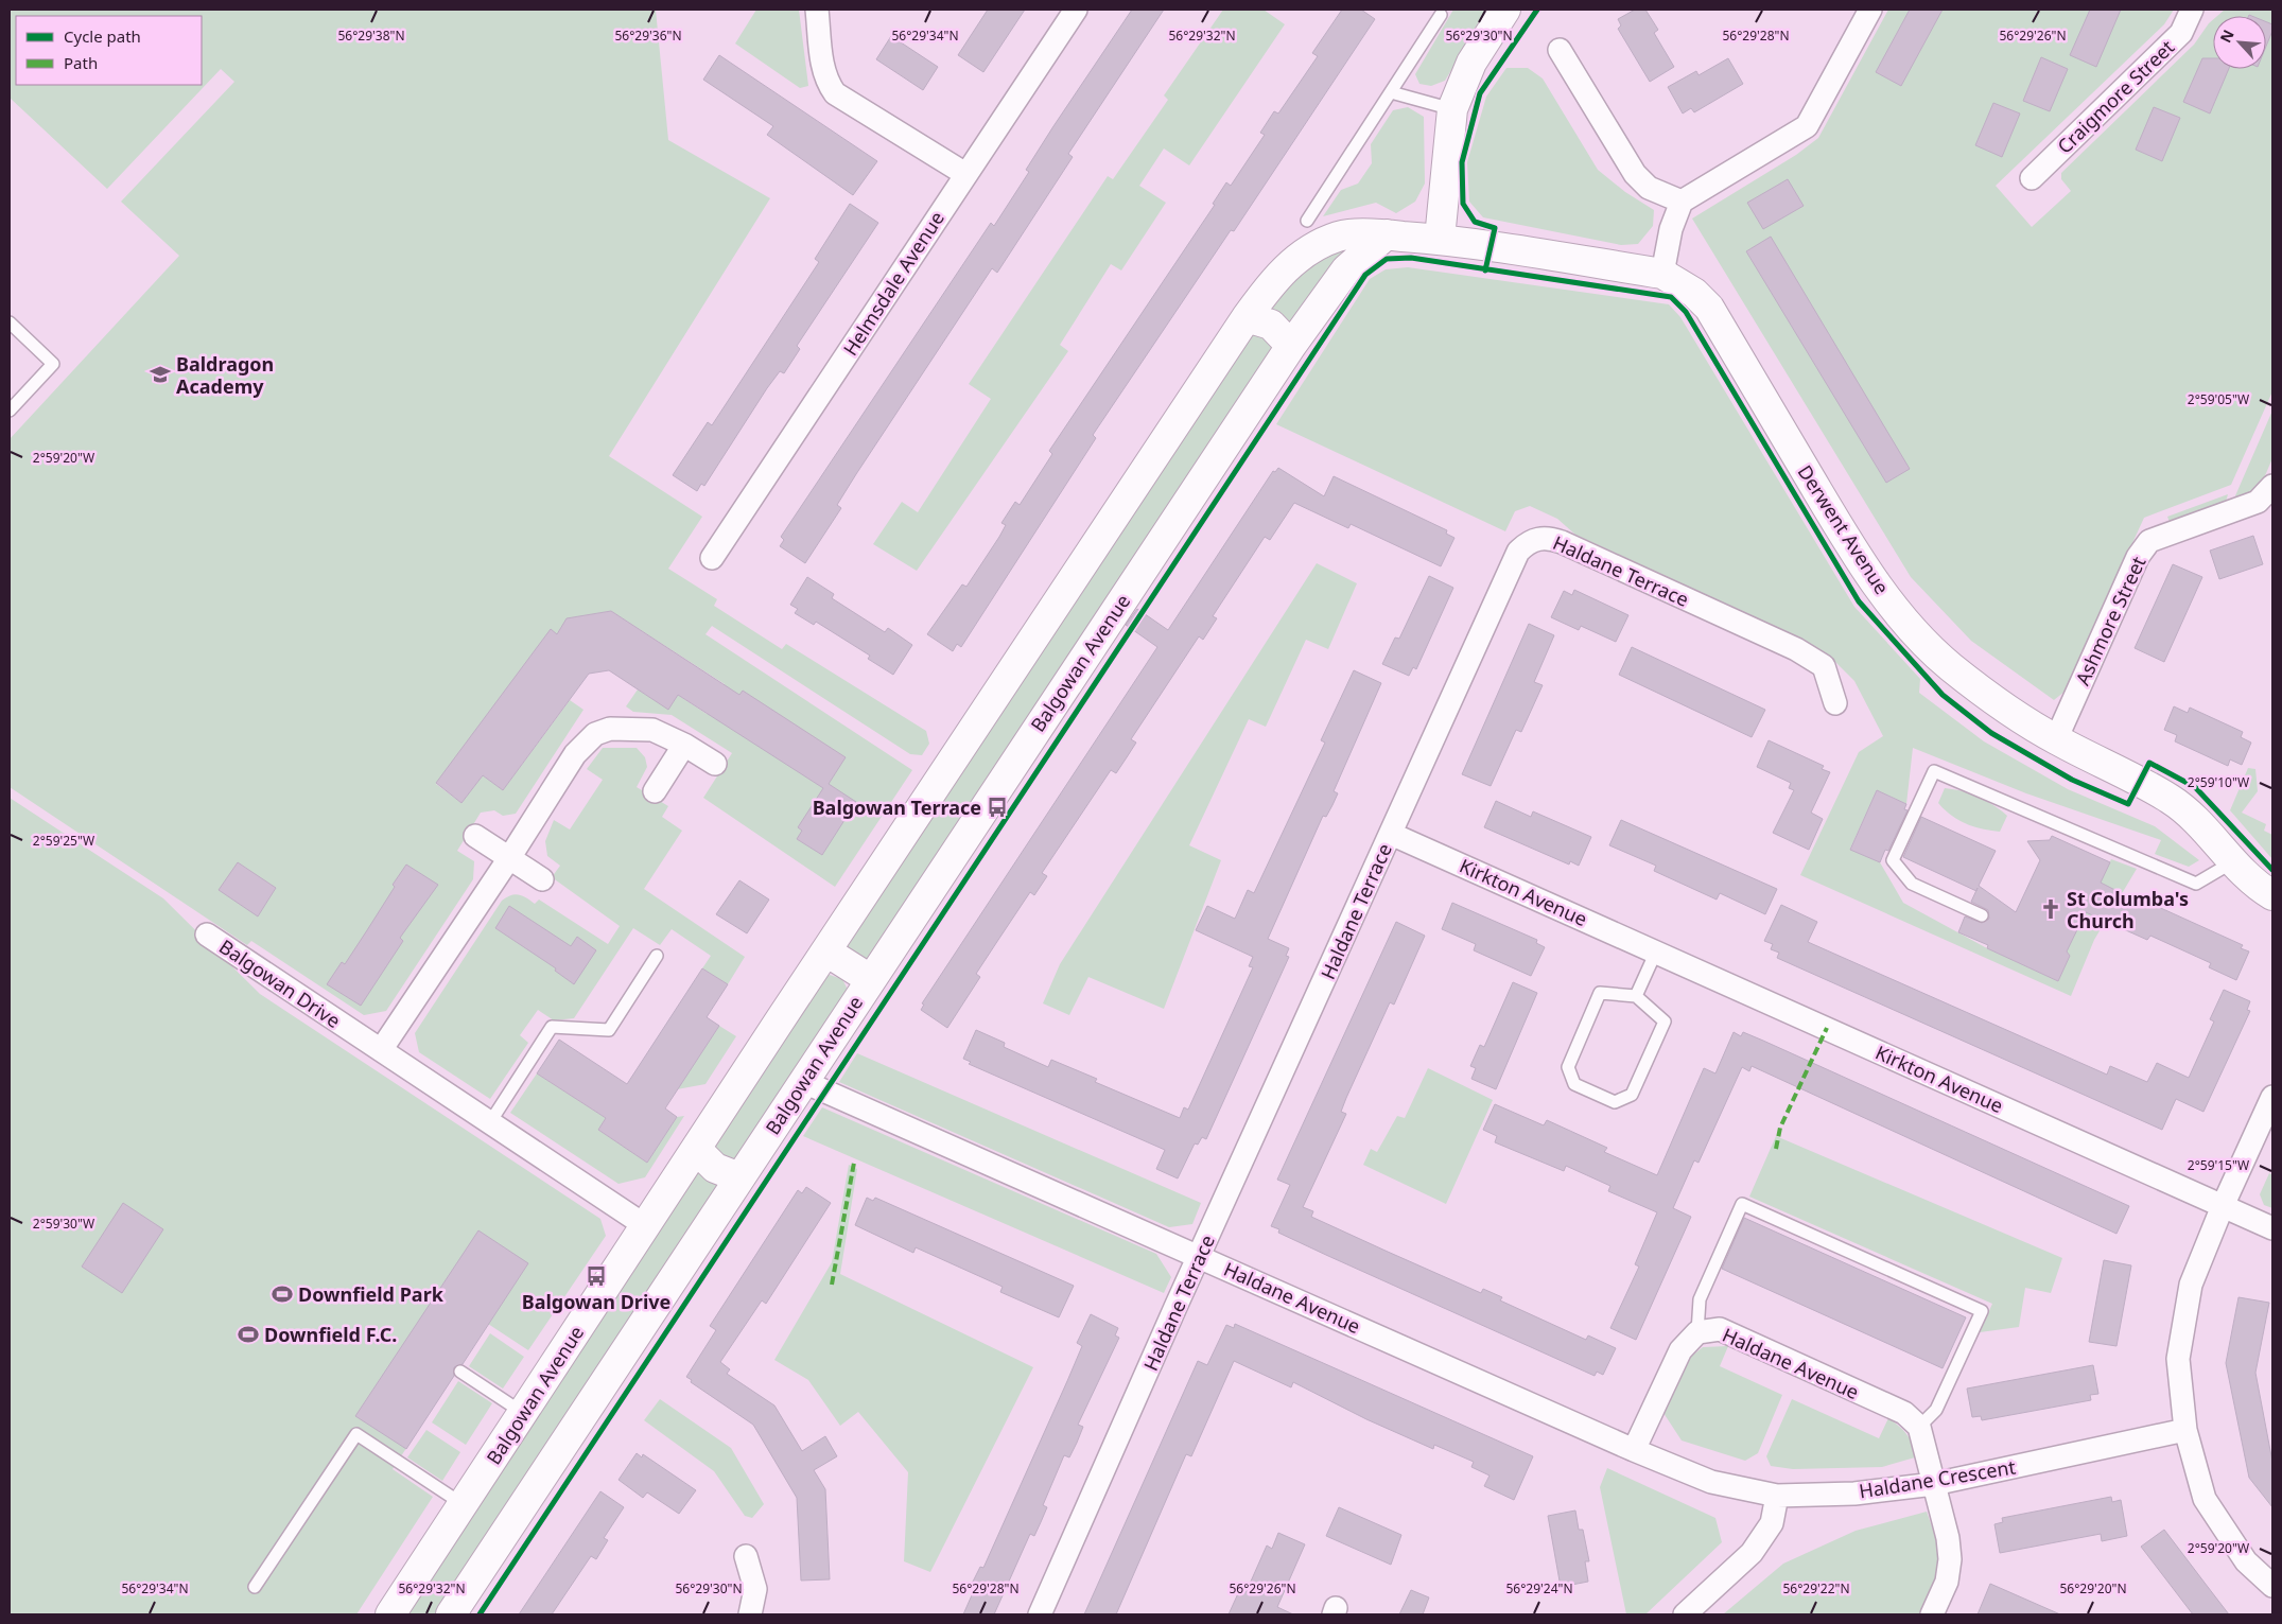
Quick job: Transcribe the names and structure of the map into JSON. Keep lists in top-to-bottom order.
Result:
{
  "streets": {
    "street": [
      "Craigmore Street",
      "Helmsdale Avenue",
      "Derwent Avenue",
      "Haldane Terrace",
      "Ashmore Street",
      "Balgowan Avenue",
      "Kirkton Avenue",
      "Balgowan Drive",
      "Haldane Avenue",
      "Haldane Crescent"
    ]
  },
  "crossings": [
    ["Derwent Avenue", "Ashmore Street"],
    ["Derwent Avenue", "Balgowan Avenue"],
    ["Haldane Terrace", "Kirkton Avenue"],
    ["Haldane Terrace", "Haldane Avenue"],
    ["Balgowan Avenue", "Balgowan Drive"],
    ["Balgowan Avenue", "Haldane Avenue"],
    ["Haldane Avenue", "Haldane Crescent"]
  ],
  "places": {
    "school or university": ["Baldragon Academy"],
    "bus stop": ["Balgowan Terrace", "Balgowan Drive"],
    "church": ["St Columba's Church"],
    "sports": ["Downfield Park", "Downfield F.C."]
  },
  "legend": ["Cycle path", "Path"],
  "north": "top left",
  "coordinates": [
    "56°29'38\"N",
    "56°29'36\"N",
    "56°29'34\"N",
    "56°29'32\"N",
    "56°29'30\"N",
    "56°29'28\"N",
    "56°29'26\"N",
    "2°59'05\"W",
    "2°59'20\"W",
    "2°59'10\"W",
    "2°59'25\"W",
    "2°59'15\"W",
    "2°59'30\"W",
    "56°29'24\"N",
    "56°29'22\"N",
    "56°29'20\"N"
  ]
}
